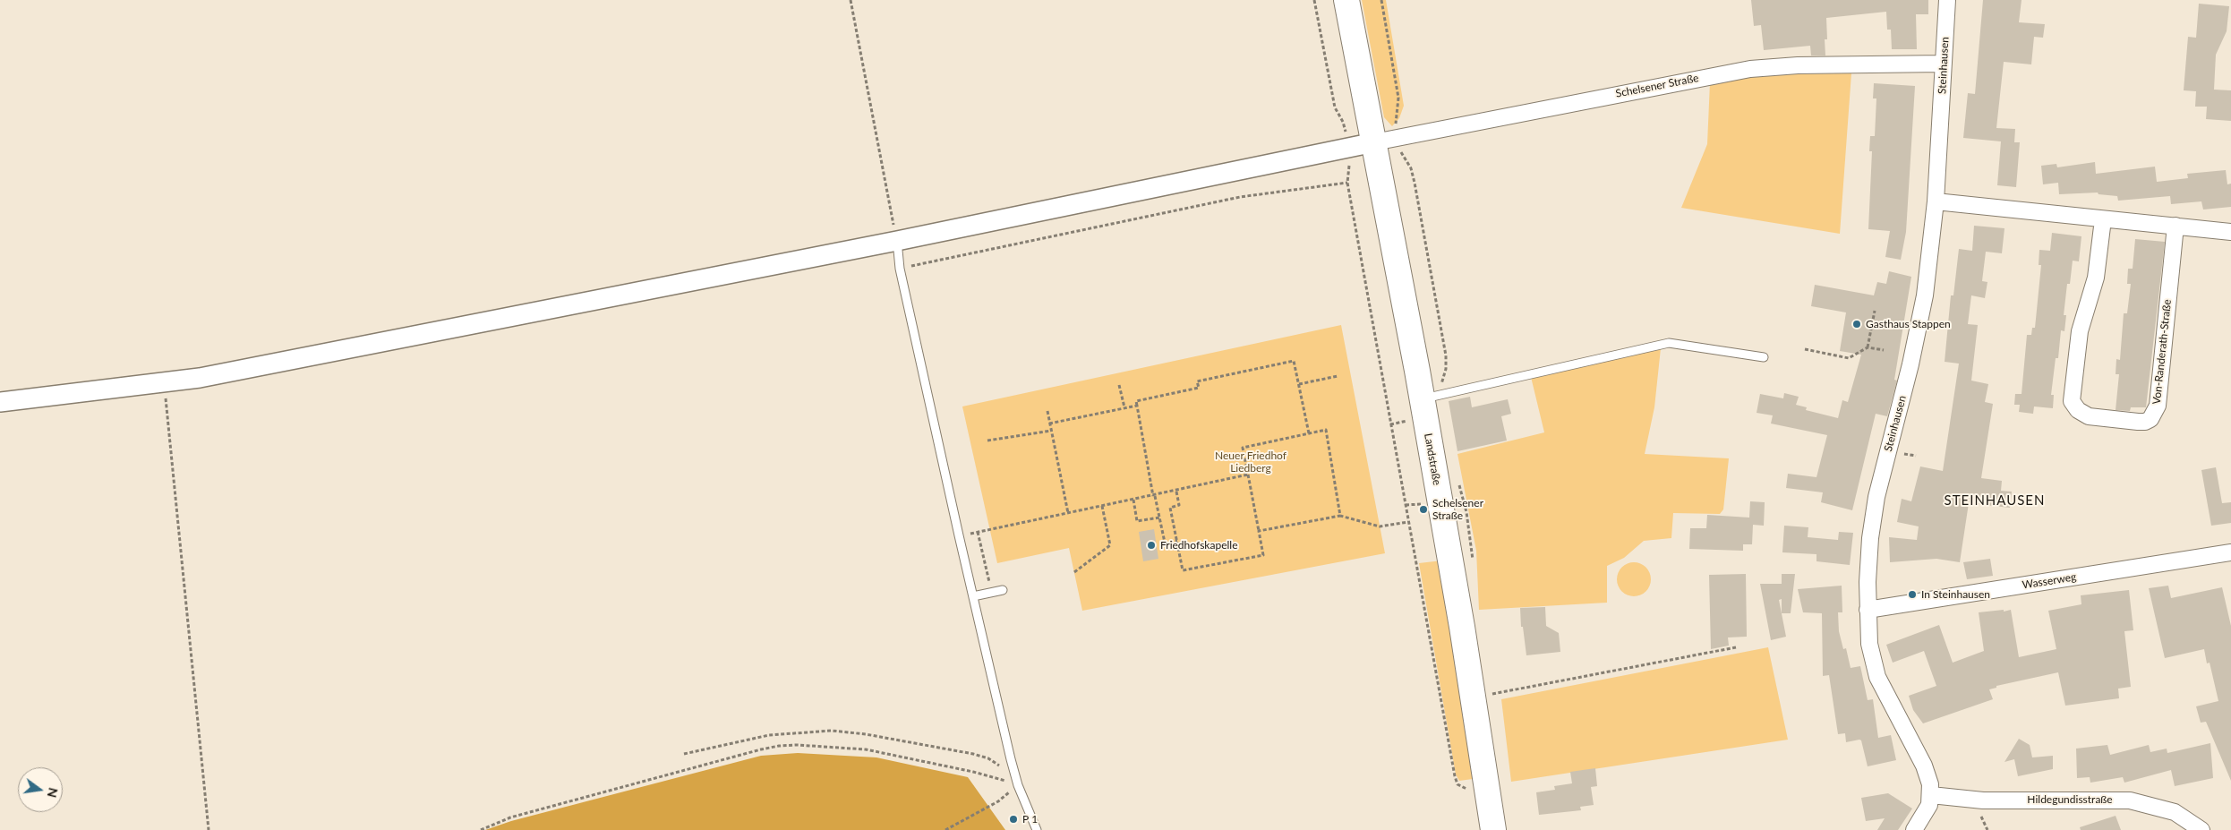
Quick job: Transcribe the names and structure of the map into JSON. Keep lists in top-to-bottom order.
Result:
{
  "streets": {
    "main road": ["Landstraße"],
    "street": [
      "Steinhausen",
      "Schelsener Straße",
      "Von-Randerath-Straße",
      "Wasserweg",
      "Hildegundisstraße"
    ]
  },
  "crossings": [
    ["Steinhausen", "Schelsener Straße"],
    ["Steinhausen", "Wasserweg"],
    ["Steinhausen", "Hildegundisstraße"],
    ["Schelsener Straße", "Landstraße"]
  ],
  "districts": ["STEINHAUSEN"],
  "parks": ["Neuer Friedhof Liedberg"],
  "places": [
    "Gasthaus Stappen",
    "Schelsener Straße",
    "Friedhofskapelle",
    "In Steinhausen",
    "P 1"
  ],
  "north": "right"
}
